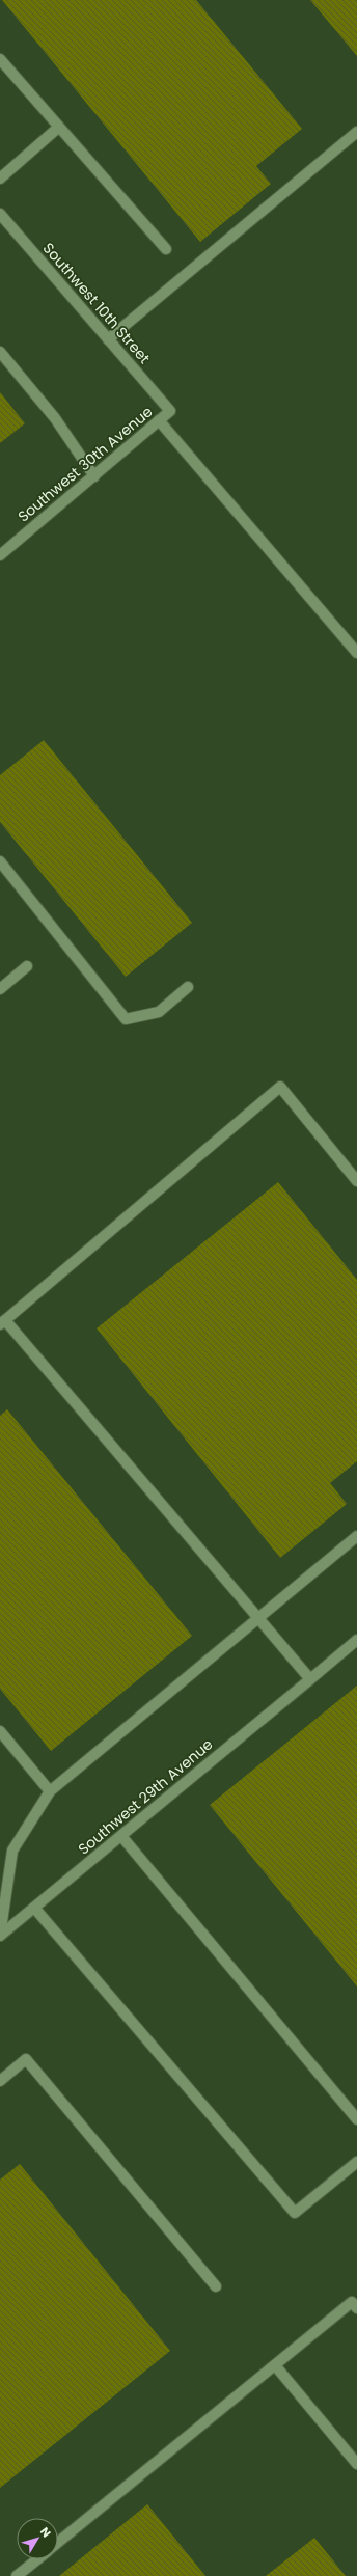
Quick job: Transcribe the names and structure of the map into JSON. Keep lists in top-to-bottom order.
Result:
{
  "streets": {
    "street": ["Southwest 10th Street", "Southwest 30th Avenue", "Southwest 29th Avenue"]
  },
  "crossings": [
    ["Southwest 10th Street", "Southwest 30th Avenue"]
  ],
  "north": "top right"
}
